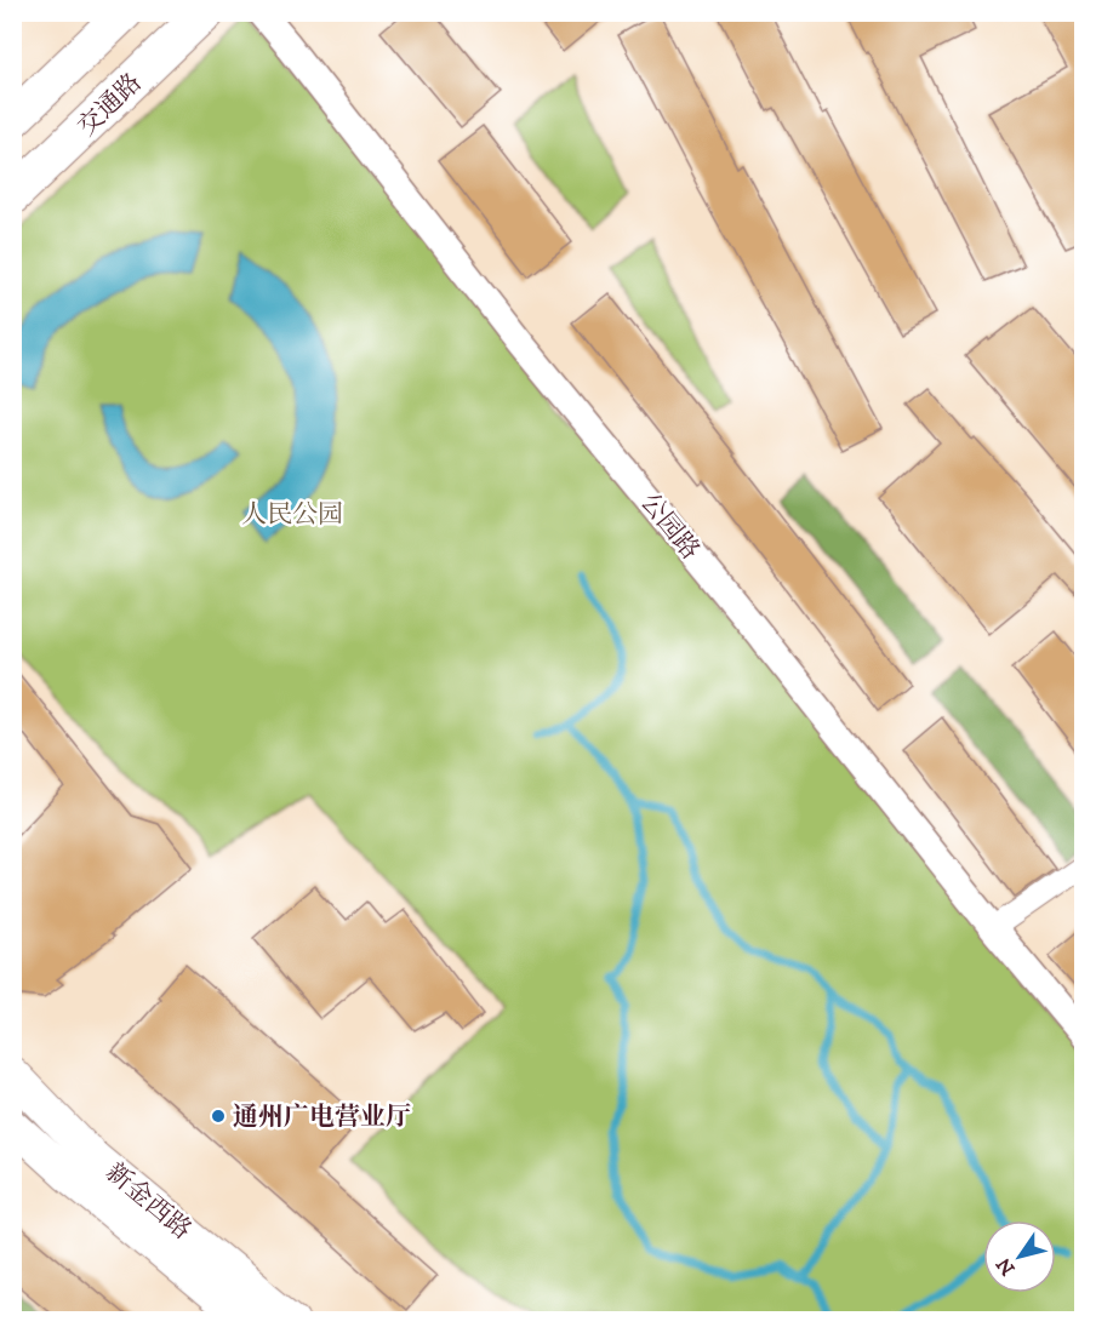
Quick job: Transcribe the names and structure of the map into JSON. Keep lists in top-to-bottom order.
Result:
{
  "streets": {
    "main road": ["交通路", "新金西路"],
    "street": ["公园路"]
  },
  "parks": ["人民公园"],
  "places": ["通州广电营业厅"],
  "north": "bottom left"
}
